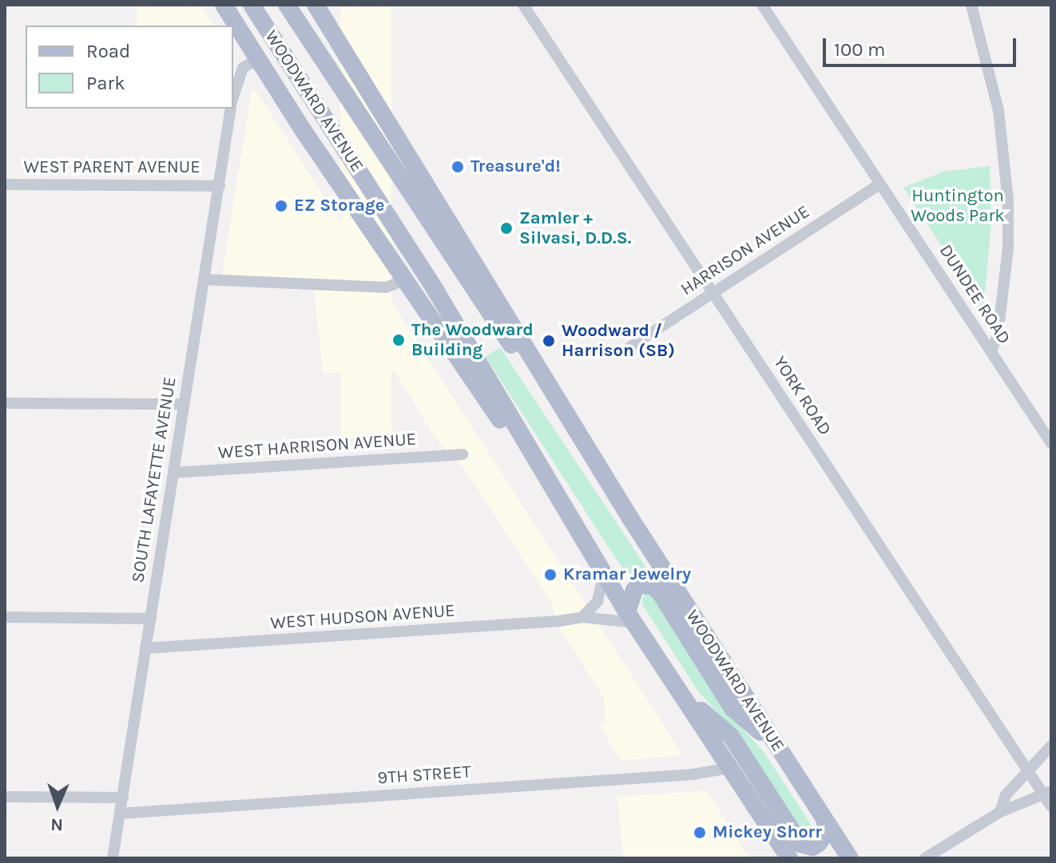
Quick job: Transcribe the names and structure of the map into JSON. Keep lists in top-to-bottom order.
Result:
{
  "streets": {
    "main road": ["WOODWARD AVENUE"],
    "street": [
      "WEST PARENT AVENUE",
      "HARRISON AVENUE",
      "DUNDEE ROAD",
      "YORK ROAD",
      "WEST HARRISON AVENUE",
      "SOUTH LAFAYETTE AVENUE",
      "WEST HUDSON AVENUE",
      "9TH STREET"
    ]
  },
  "crossings": [
    ["WOODWARD AVENUE", "WEST HUDSON AVENUE"],
    ["WEST PARENT AVENUE", "SOUTH LAFAYETTE AVENUE"],
    ["HARRISON AVENUE", "DUNDEE ROAD"],
    ["HARRISON AVENUE", "YORK ROAD"],
    ["WEST HARRISON AVENUE", "SOUTH LAFAYETTE AVENUE"],
    ["SOUTH LAFAYETTE AVENUE", "WEST HUDSON AVENUE"],
    ["SOUTH LAFAYETTE AVENUE", "9TH STREET"]
  ],
  "parks": ["Huntington Woods Park"],
  "places": [
    "Treasure'd!",
    "EZ Storage",
    "Zamler + Silvasi, D.D.S.",
    "The Woodward Building",
    "Woodward / Harrison (SB)",
    "Kramar Jewelry",
    "Mickey Shorr"
  ],
  "legend": ["Road", "Park"],
  "scale_bar": "100 m",
  "north": "bottom"
}
